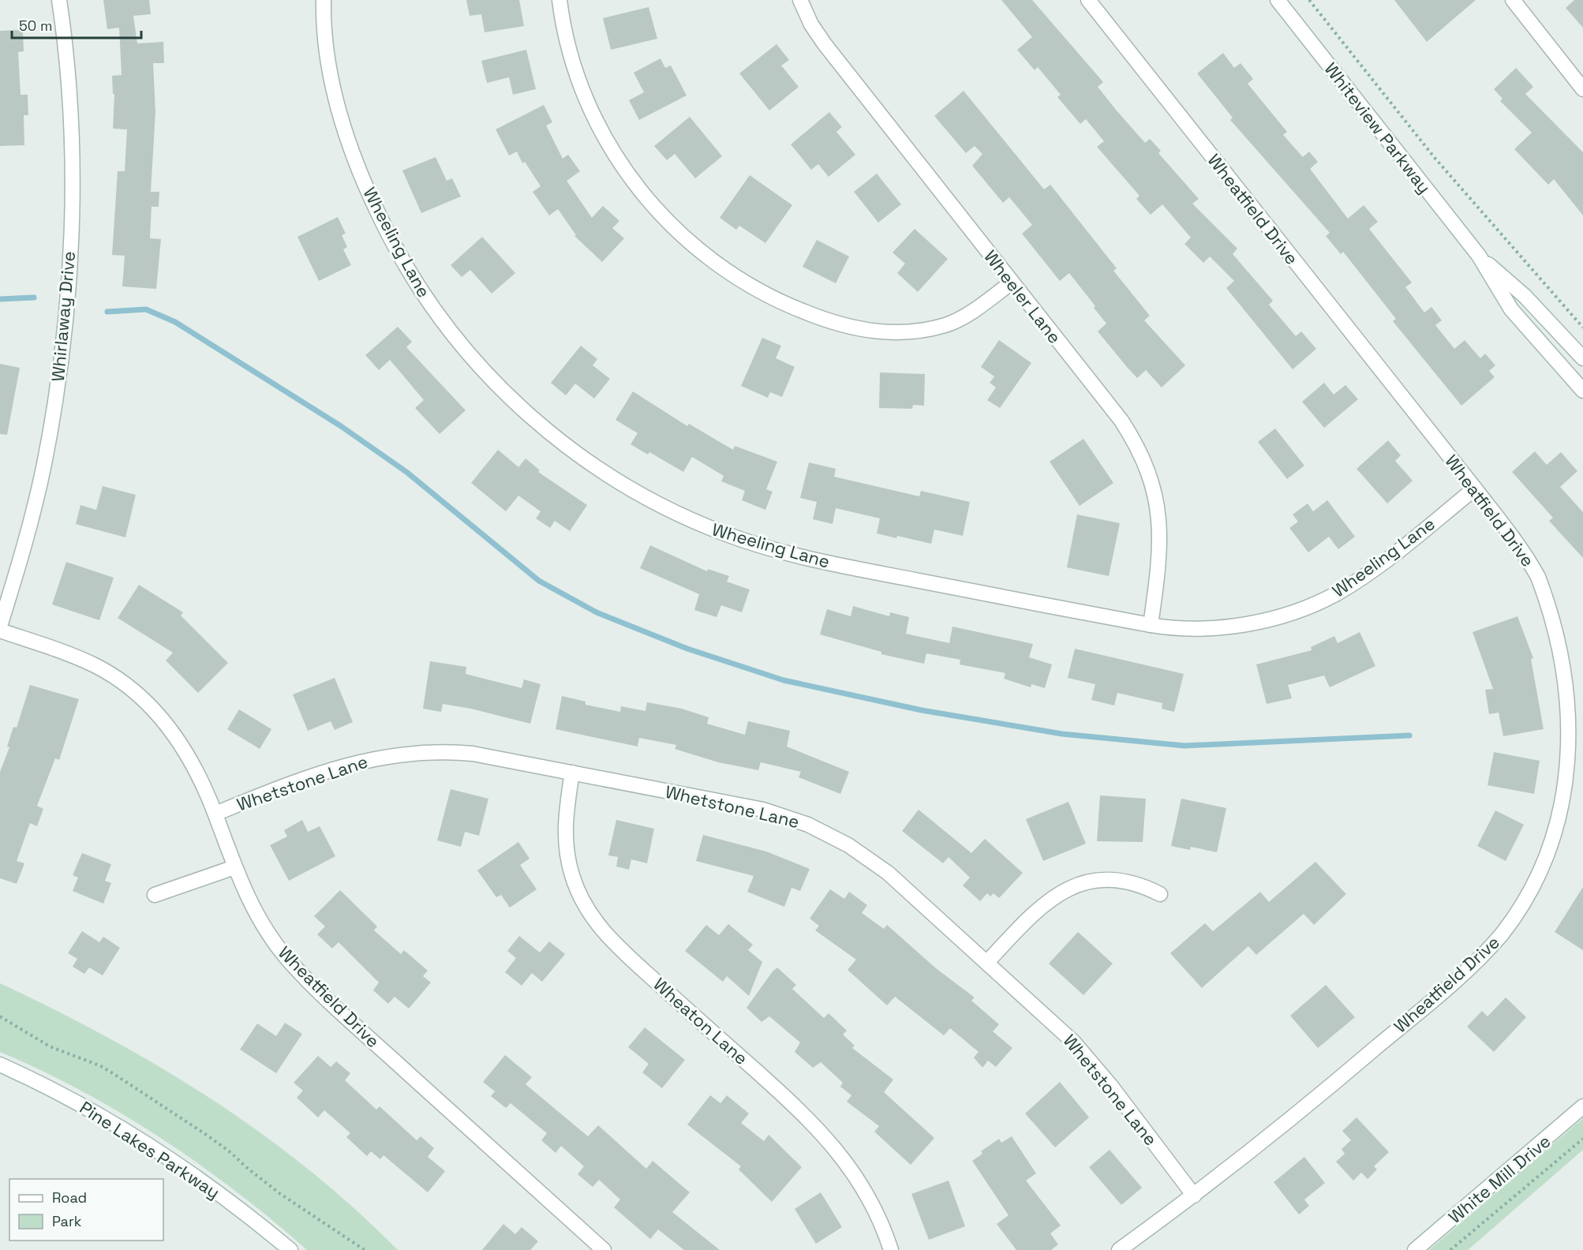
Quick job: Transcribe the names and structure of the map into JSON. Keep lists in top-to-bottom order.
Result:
{
  "streets": {
    "street": [
      "Whiteview Parkway",
      "Wheatfield Drive",
      "Wheeling Lane",
      "Wheeler Lane",
      "Whirlaway Drive",
      "Whetstone Lane",
      "Wheaton Lane",
      "Pine Lakes Parkway",
      "White Mill Drive"
    ]
  },
  "crossings": [
    ["Wheatfield Drive", "Wheeling Lane"],
    ["Wheatfield Drive", "Whetstone Lane"],
    ["Wheeling Lane", "Wheeler Lane"],
    ["Whetstone Lane", "Wheaton Lane"]
  ],
  "legend": ["Road", "Park"],
  "scale_bar": "50 m"
}
